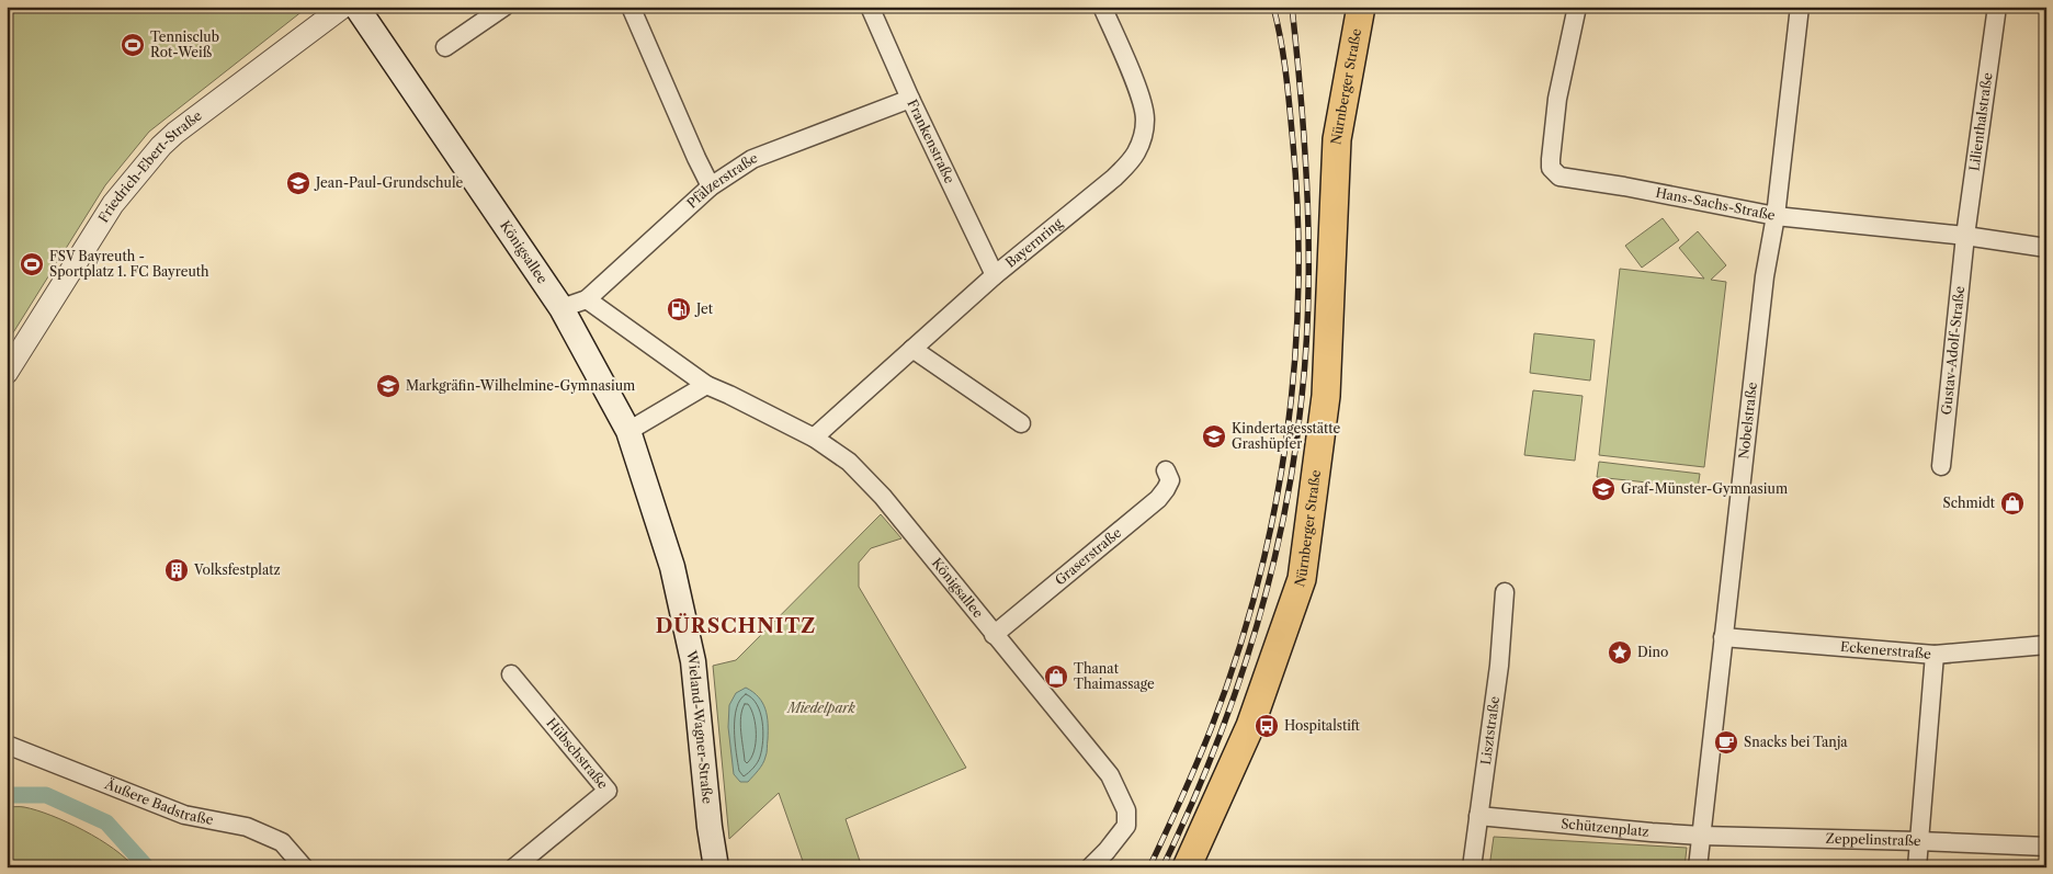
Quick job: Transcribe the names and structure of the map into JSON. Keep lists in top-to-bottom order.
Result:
{
  "streets": {
    "main road": ["Nürnberger Straße", "Königsallee", "Wieland-Wagner-Straße"],
    "street": [
      "Lilienthalstraße",
      "Frankenstraße",
      "Friedrich-Ebert-Straße",
      "Pfälzerstraße",
      "Hans-Sachs-Straße",
      "Bayernring",
      "Gustav-Adolf-Straße",
      "Nobelstraße",
      "Graserstraße",
      "Eckenerstraße",
      "Lisztstraße",
      "Hübschstraße",
      "Äußere Badstraße",
      "Schützenplatz",
      "Zeppelinstraße"
    ]
  },
  "crossings": [
    ["Lilienthalstraße", "Hans-Sachs-Straße"],
    ["Lilienthalstraße", "Gustav-Adolf-Straße"],
    ["Frankenstraße", "Pfälzerstraße"],
    ["Frankenstraße", "Bayernring"],
    ["Pfälzerstraße", "Königsallee"],
    ["Hans-Sachs-Straße", "Gustav-Adolf-Straße"],
    ["Hans-Sachs-Straße", "Nobelstraße"],
    ["Bayernring", "Königsallee"],
    ["Königsallee", "Graserstraße"],
    ["Königsallee", "Wieland-Wagner-Straße"],
    ["Nobelstraße", "Eckenerstraße"],
    ["Nobelstraße", "Schützenplatz"],
    ["Nobelstraße", "Zeppelinstraße"],
    ["Lisztstraße", "Schützenplatz"],
    ["Schützenplatz", "Zeppelinstraße"]
  ],
  "districts": ["DÜRSCHNITZ"],
  "parks": ["Miedelpark"],
  "places": {
    "sports": ["Tennisclub Rot-Weiß", "FSV Bayreuth - Sportplatz 1. FC Bayreuth"],
    "school or university": [
      "Jean-Paul-Grundschule",
      "Markgräfin-Wilhelmine-Gymnasium",
      "Kindertagesstätte Grashüpfer",
      "Graf-Münster-Gymnasium"
    ],
    "fuel station": ["Jet"],
    "shop": ["Schmidt", "Thanat Thaimassage"],
    "building": ["Volksfestplatz"],
    "place": ["Dino"],
    "bus stop": ["Hospitalstift"],
    "cafe": ["Snacks bei Tanja"]
  }
}
